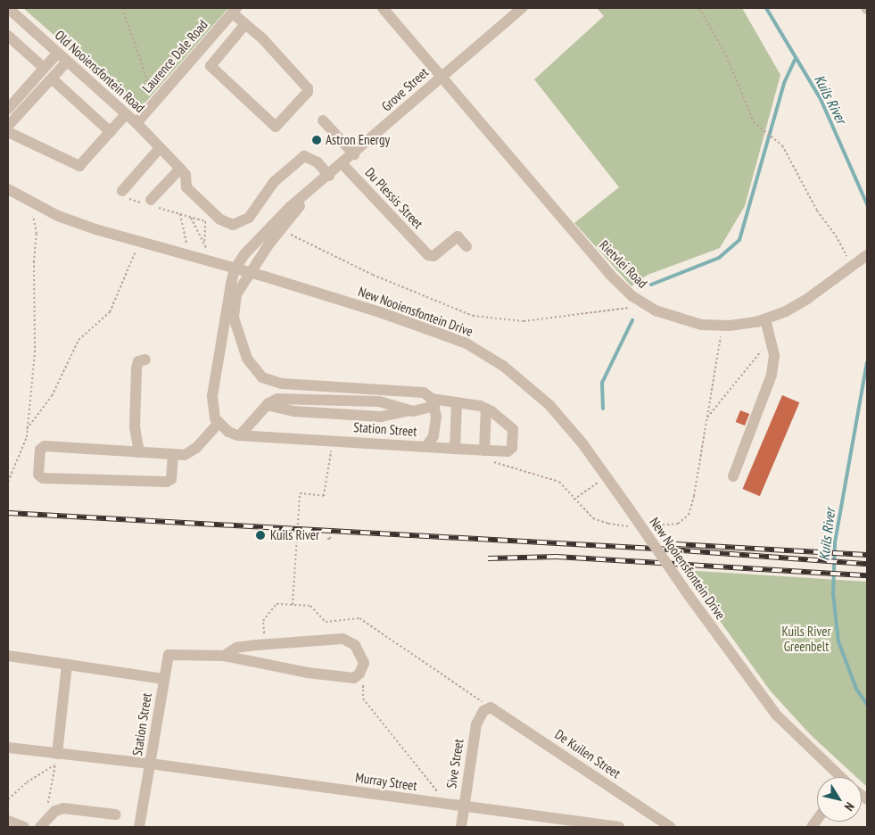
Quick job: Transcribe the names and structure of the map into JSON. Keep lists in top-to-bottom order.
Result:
{
  "streets": {
    "street": [
      "Laurence Dale Road",
      "Old Nooiensfontein Road",
      "Grove Street",
      "Du Plessis Street",
      "Rietvlei Road",
      "New Nooiensfontein Drive",
      "Station Street",
      "De Kuilen Street",
      "Sive Street",
      "Murray Street"
    ]
  },
  "crossings": [
    ["Laurence Dale Road", "Old Nooiensfontein Road"],
    ["Grove Street", "Du Plessis Street"],
    ["Grove Street", "Rietvlei Road"],
    ["Grove Street", "New Nooiensfontein Drive"],
    ["Station Street", "Murray Street"],
    ["De Kuilen Street", "Sive Street"],
    ["Sive Street", "Murray Street"]
  ],
  "water": ["Kuils River"],
  "parks": ["Kuils River Greenbelt"],
  "places": ["Astron Energy", "Kuils River"],
  "north": "bottom right"
}
